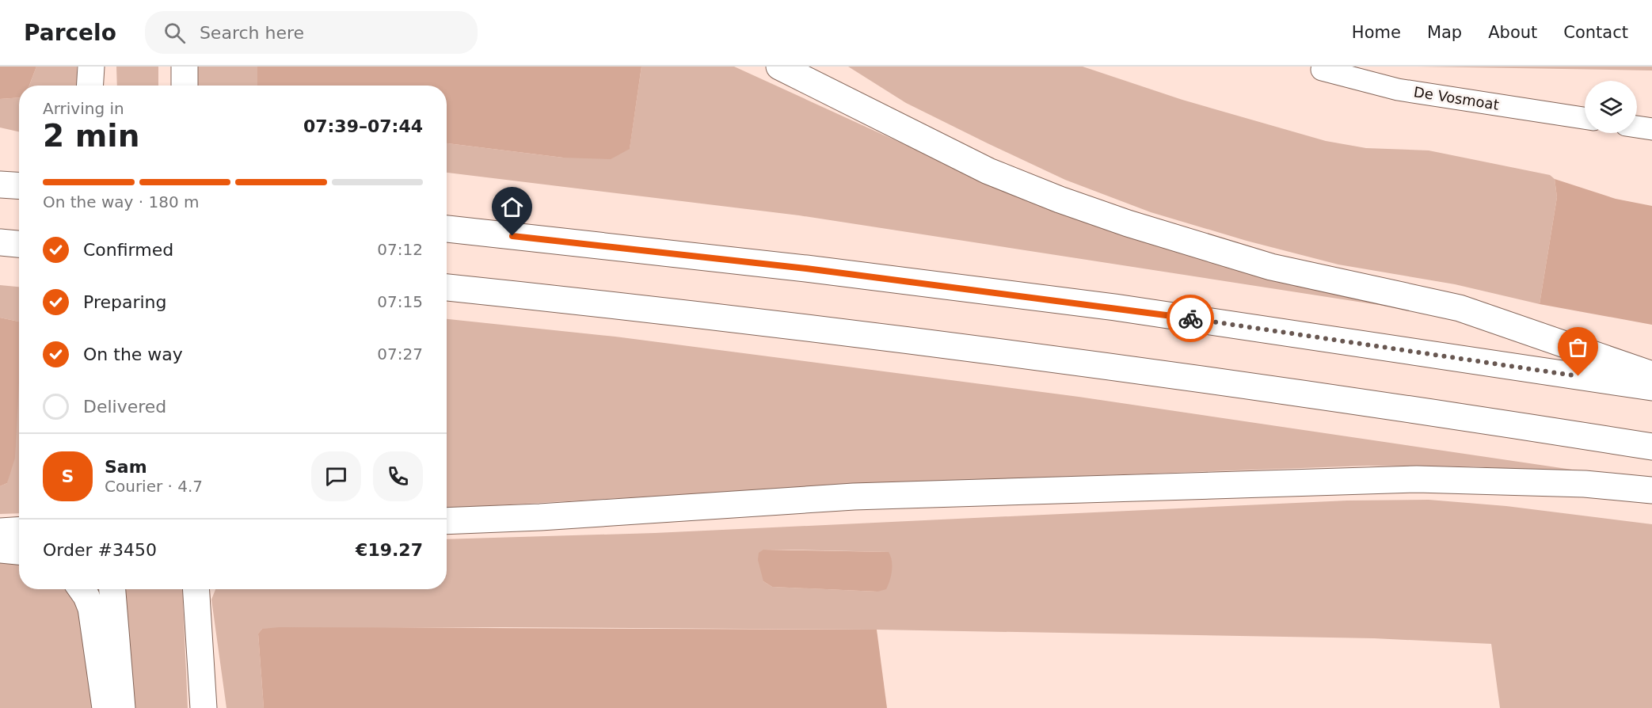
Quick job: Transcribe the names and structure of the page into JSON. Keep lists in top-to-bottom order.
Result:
{
  "streets": {
    "street": ["De Vosmoat"]
  },
  "page": {
    "header": "Parcelo",
    "search": "Search here",
    "nav": [
      "Home",
      "Map",
      "About",
      "Contact"
    ],
    "heading": ["2 min", "Arriving in", "07:39–07:44"],
    "panel": [
      "Sam",
      "Courier · 4.7",
      "Order #3450",
      "€19.27"
    ],
    "bar": "On the way · 180 m",
    "list": [
      ["Confirmed", "07:12"],
      ["Preparing", "07:15"],
      ["On the way", "07:27"],
      "Delivered"
    ],
    "round": "S"
  }
}
